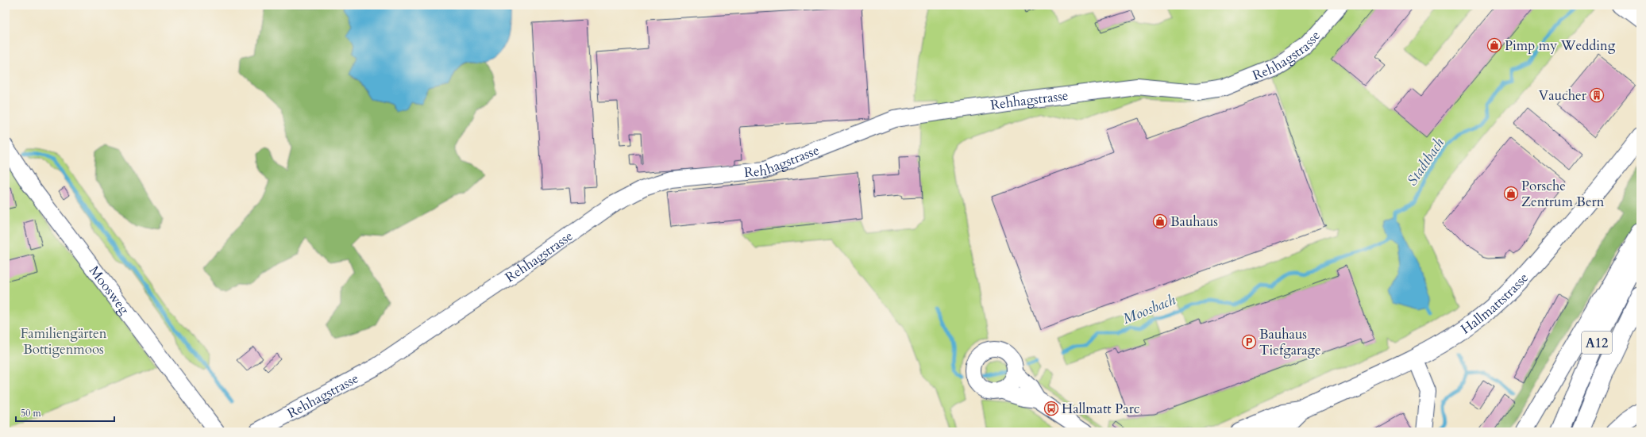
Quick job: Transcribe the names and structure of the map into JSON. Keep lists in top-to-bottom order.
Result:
{
  "streets": {
    "main road": ["Hallmattstrasse", "A12"],
    "street": ["Rehhagstrasse", "Moosweg"]
  },
  "water": ["Stadtbach", "Moosbach"],
  "parks": ["Familiengärten Bottigenmoos"],
  "places": {
    "shop": ["Pimp my Wedding", "Porsche Zentrum Bern", "Bauhaus"],
    "building": ["Vaucher"],
    "parking": ["Bauhaus Tiefgarage"],
    "bus stop": ["Hallmatt Parc"]
  },
  "scale_bar": "50 m"
}
